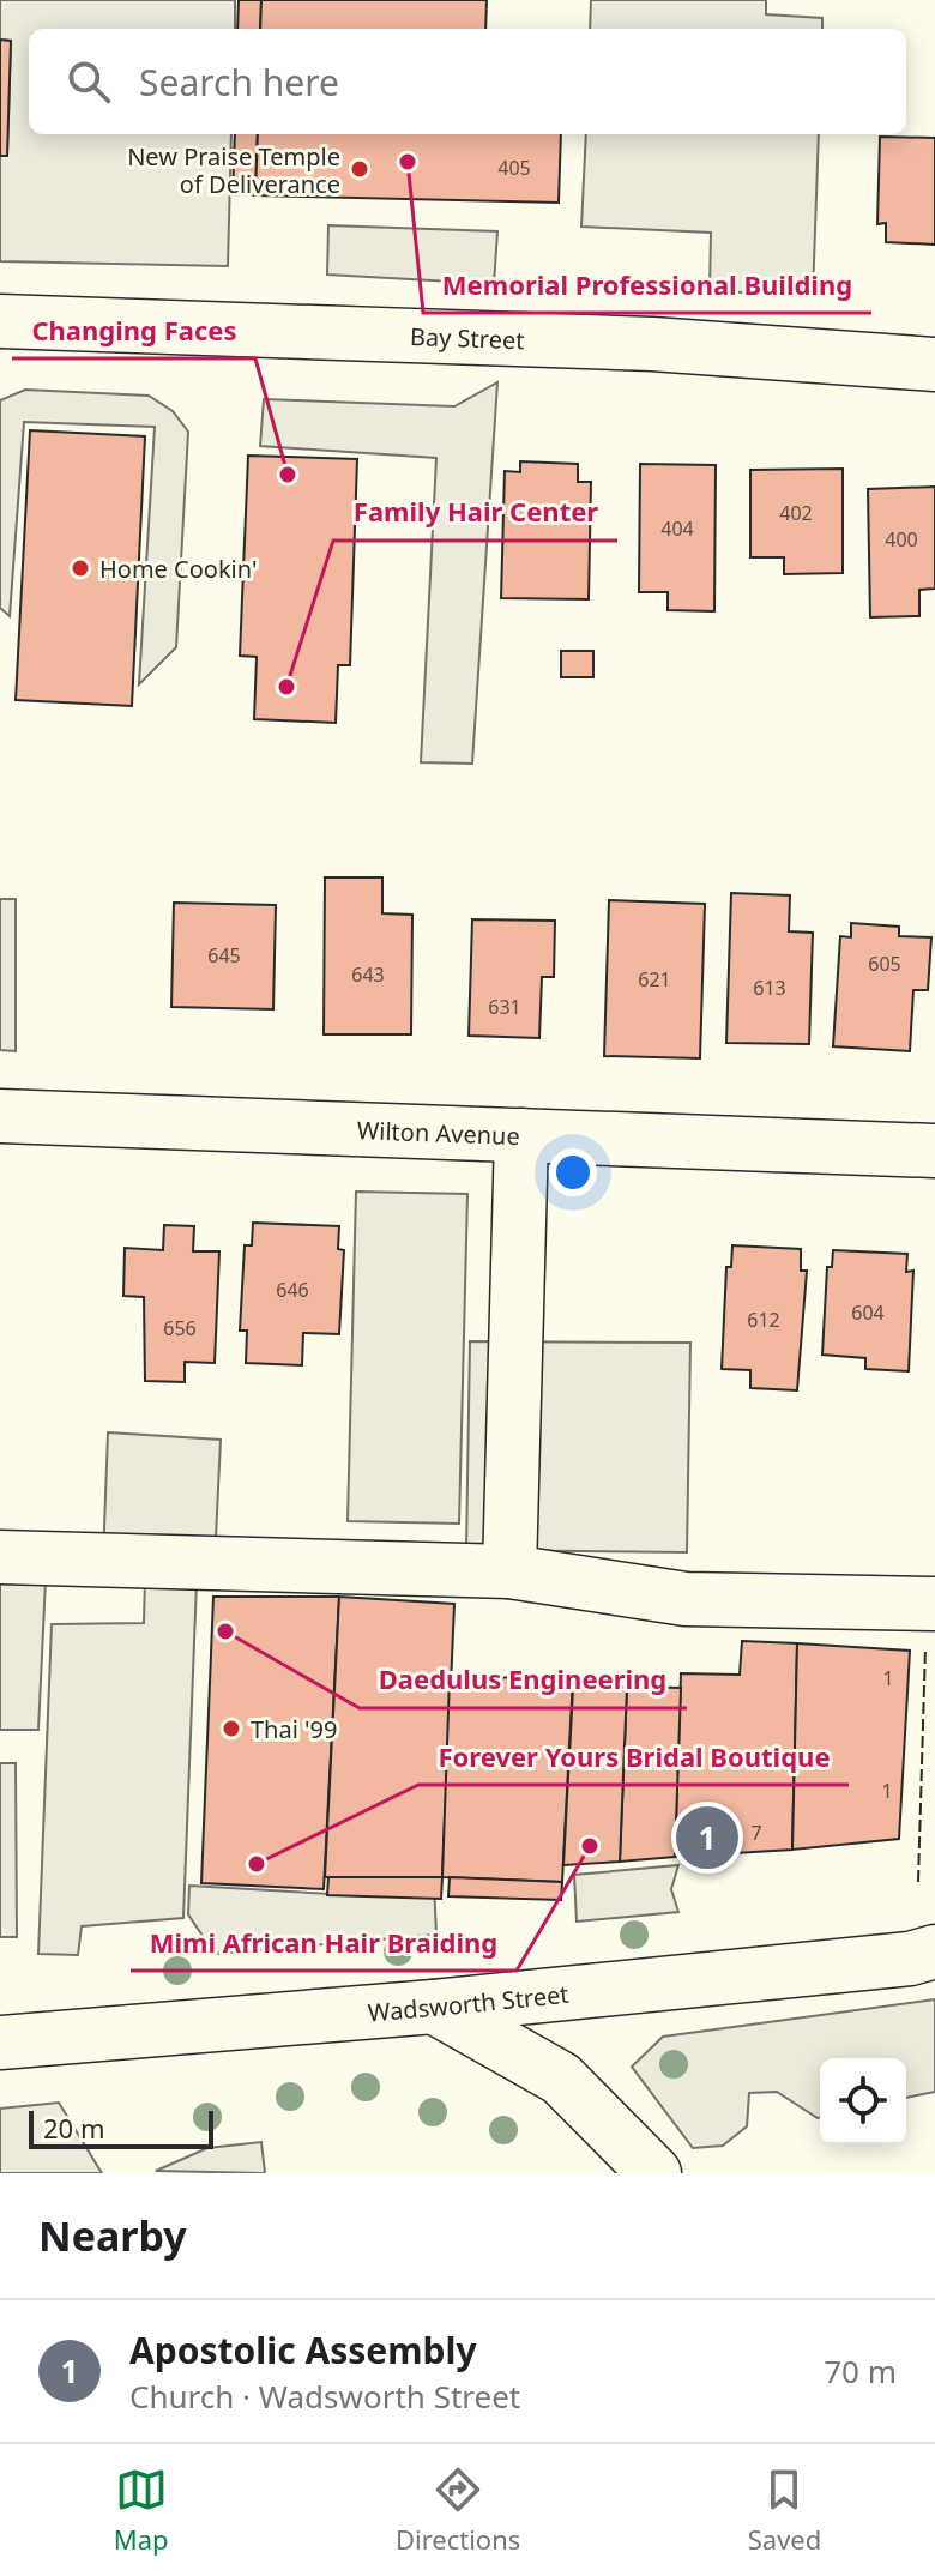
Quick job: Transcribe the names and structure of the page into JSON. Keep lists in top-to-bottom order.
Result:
{
  "streets": {
    "street": ["Bay Street", "Wilton Avenue", "Wadsworth Street"]
  },
  "places": [
    "Memorial Professional Building",
    "New Praise Temple of Deliverance",
    "Changing Faces",
    "Home Cookin'",
    "Family Hair Center",
    "Daedulus Engineering",
    "Thai '99",
    "Mimi African Hair Braiding",
    "Forever Yours Bridal Boutique"
  ],
  "house_numbers": [
    "405",
    "402",
    "404",
    "400",
    "645",
    "605",
    "643",
    "621",
    "613",
    "631",
    "646",
    "604",
    "612",
    "656",
    "1",
    "1",
    "7"
  ],
  "scale_bar": "20 m",
  "page": {
    "search": "Search here",
    "pins": "1",
    "scale": "20 m",
    "heading": "Nearby",
    "list": [
      {
        "mark": "1",
        "name": "Apostolic Assembly",
        "note": "Church · Wadsworth Street",
        "value": "70 m"
      }
    ],
    "nav": ["Map", "Directions", "Saved"]
  }
}
